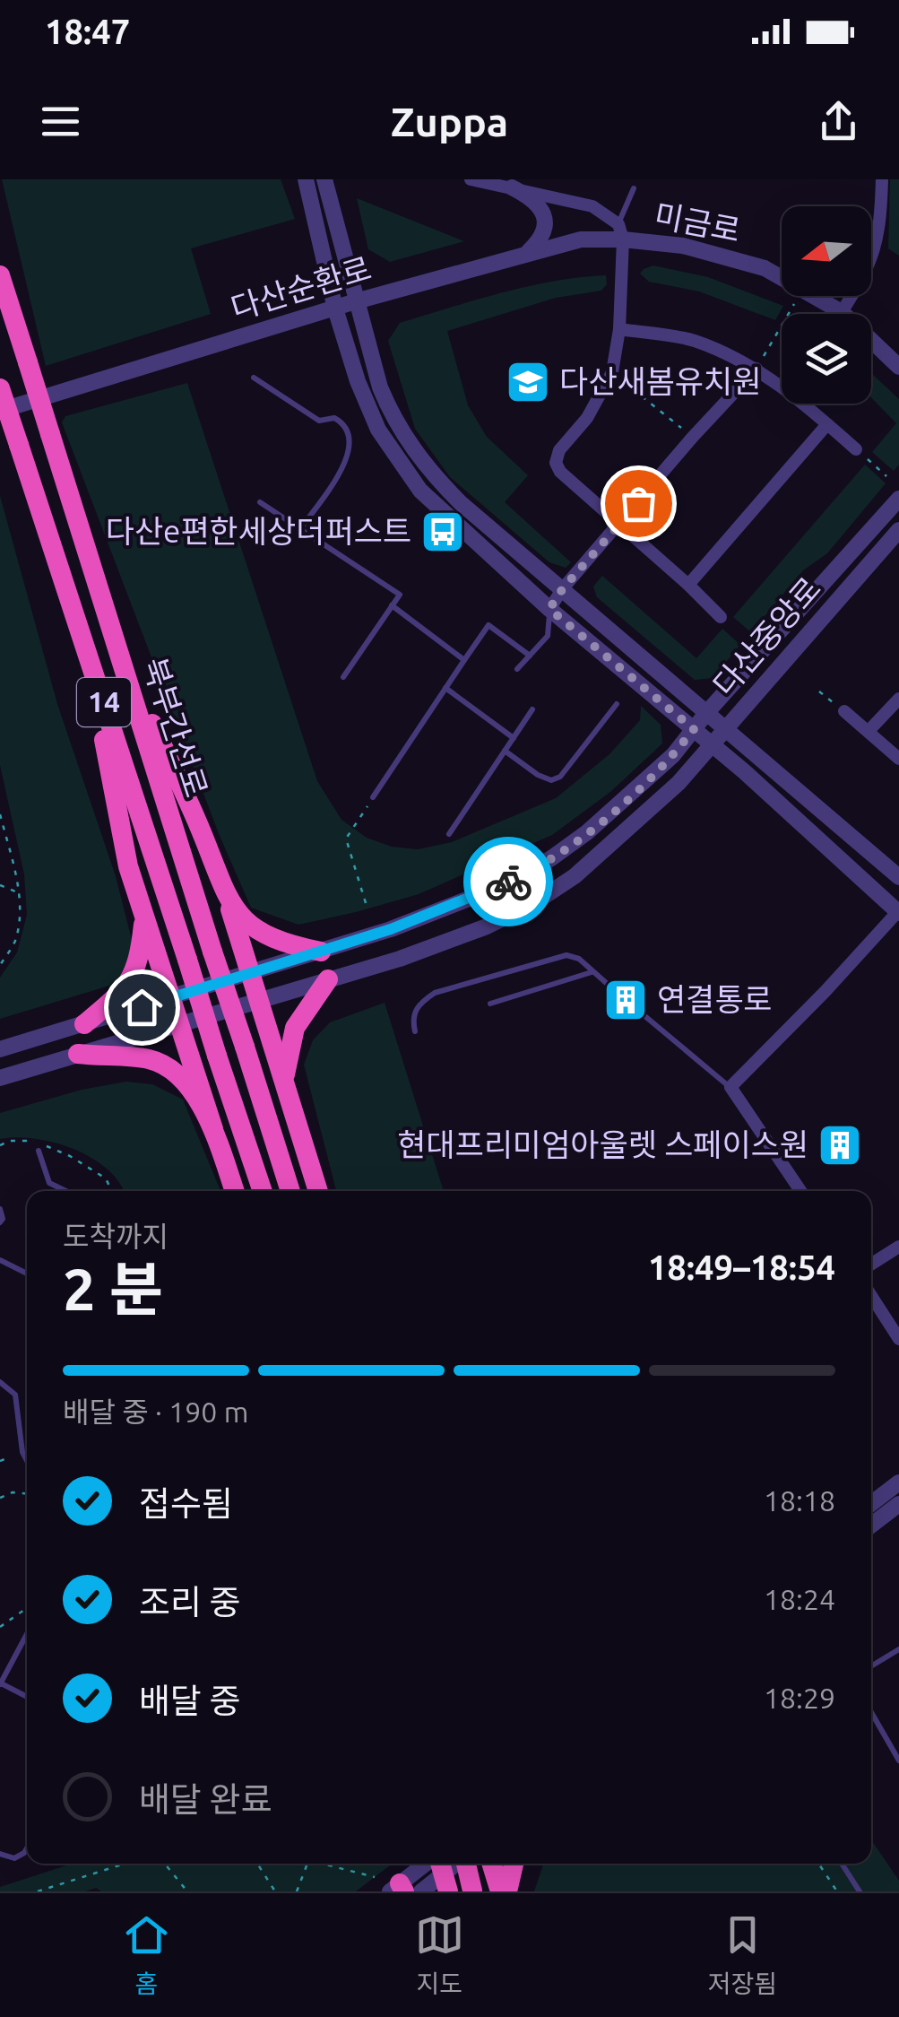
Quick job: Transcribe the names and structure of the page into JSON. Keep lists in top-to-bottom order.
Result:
{
  "streets": {
    "highway": ["14", "북부간선로"],
    "street": ["미금로", "다산순환로", "다산중앙로"]
  },
  "crossings": [
    ["미금로", "다산순환로"]
  ],
  "places": {
    "school or university": ["다산새봄유치원"],
    "bus stop": ["다산e편한세상더퍼스트"],
    "building": ["연결통로", "현대프리미엄아울렛 스페이스원"]
  },
  "north": "left",
  "page": {
    "status": "18:47",
    "header": "Zuppa",
    "heading": ["2 분", "도착까지", "18:49–18:54"],
    "bar": "배달 중 · 190 m",
    "list": [
      ["접수됨", "18:18"],
      ["조리 중", "18:24"],
      ["배달 중", "18:29"],
      "배달 완료"
    ],
    "tabs": ["홈", "지도", "저장됨"]
  }
}
